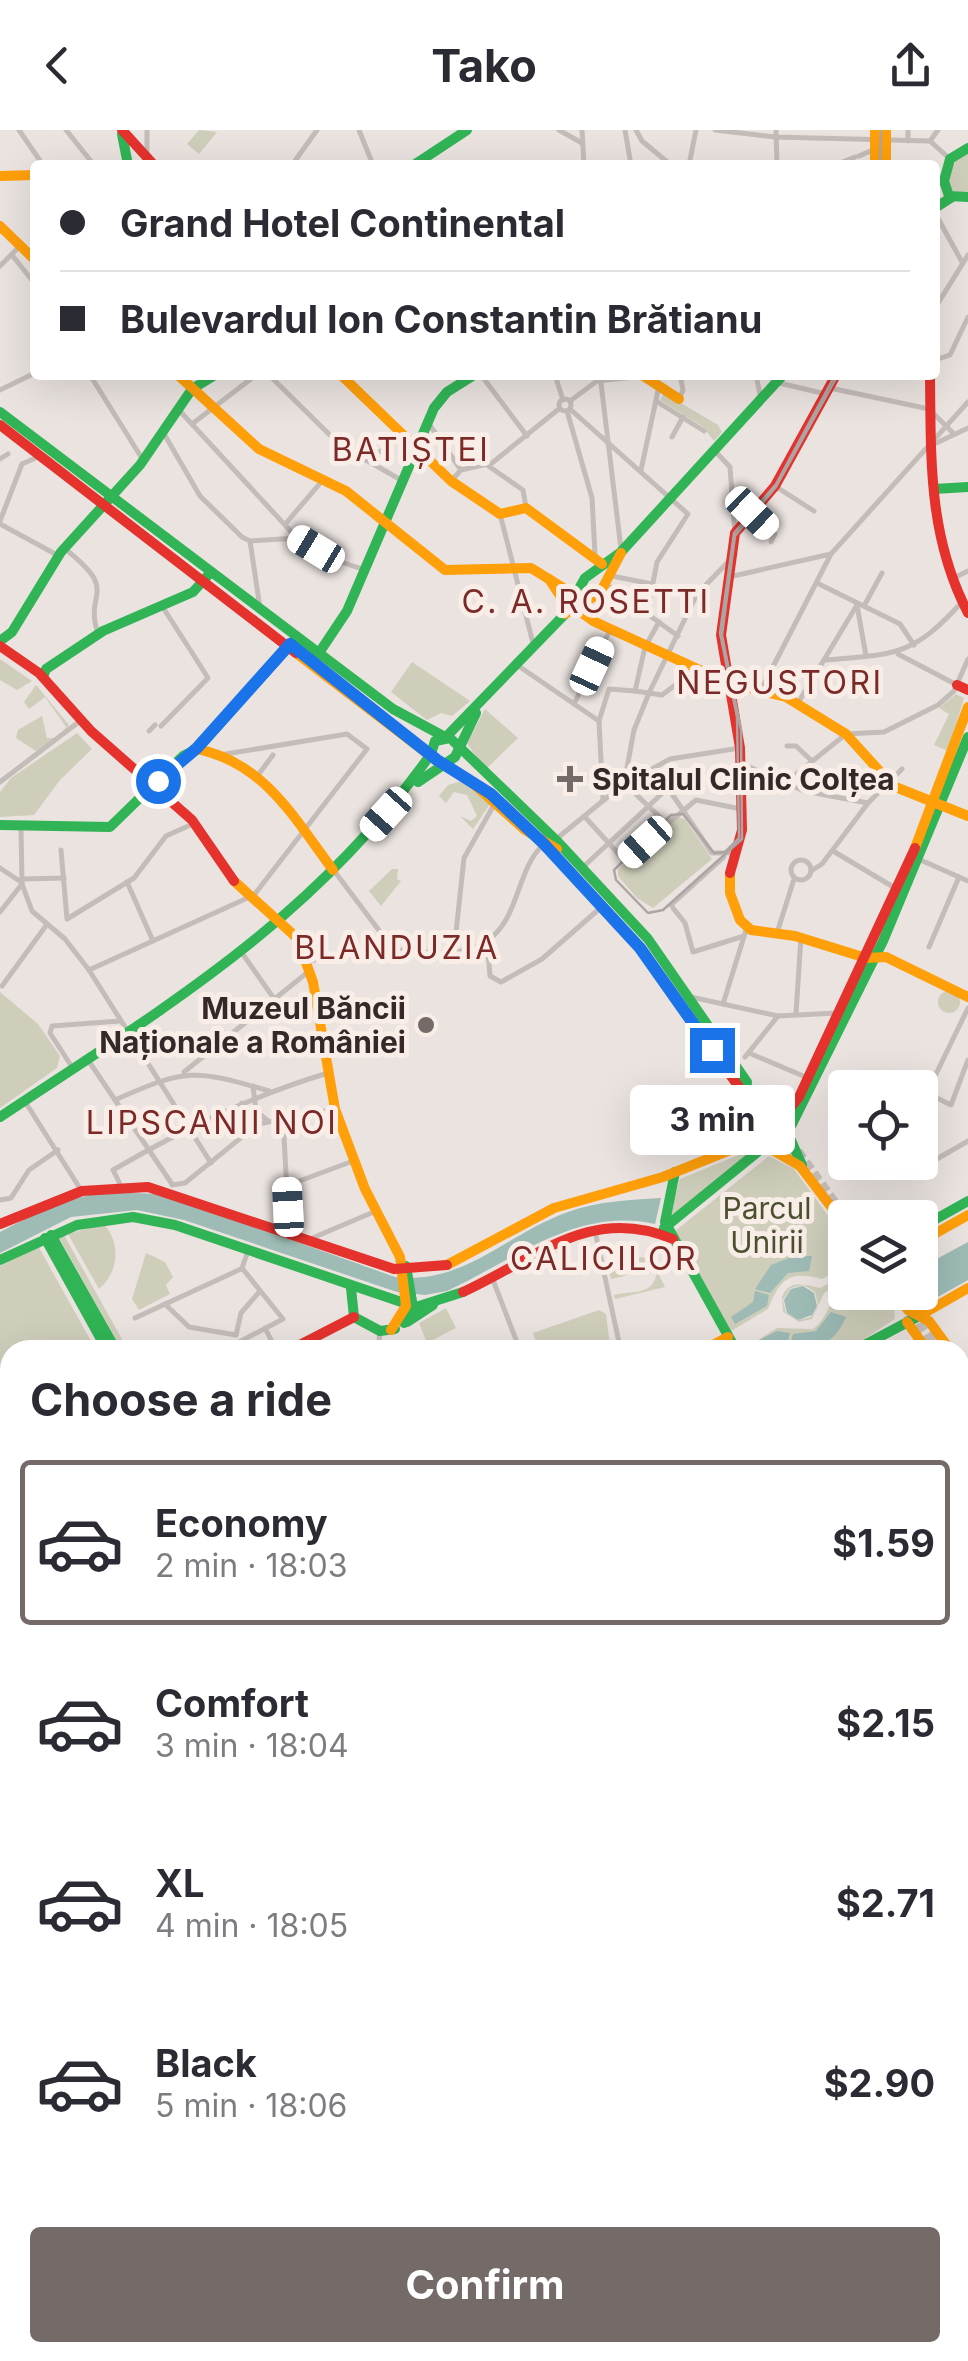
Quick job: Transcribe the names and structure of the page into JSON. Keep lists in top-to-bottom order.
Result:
{
  "districts": [
    "BATIȘTEI",
    "C. A. ROSETTI",
    "NEGUSTORI",
    "BLANDUZIA",
    "LIPSCANII NOI",
    "CALICILOR"
  ],
  "parks": ["Parcul Unirii"],
  "places": {
    "health": ["Spitalul Clinic Colțea"],
    "other": ["Muzeul Băncii Naționale a României"]
  },
  "page": {
    "header": "Tako",
    "banner": ["Grand Hotel Continental", "Bulevardul Ion Constantin Brătianu"],
    "bubble": "3 min",
    "heading": "Choose a ride",
    "list": [
      {
        "name": "Economy",
        "note": "2 min · 18:03",
        "value": "$1.59"
      },
      {
        "name": "Comfort",
        "note": "3 min · 18:04",
        "value": "$2.15"
      },
      {
        "name": "XL",
        "note": "4 min · 18:05",
        "value": "$2.71"
      },
      {
        "name": "Black",
        "note": "5 min · 18:06",
        "value": "$2.90"
      }
    ],
    "buttons": "Confirm"
  }
}
